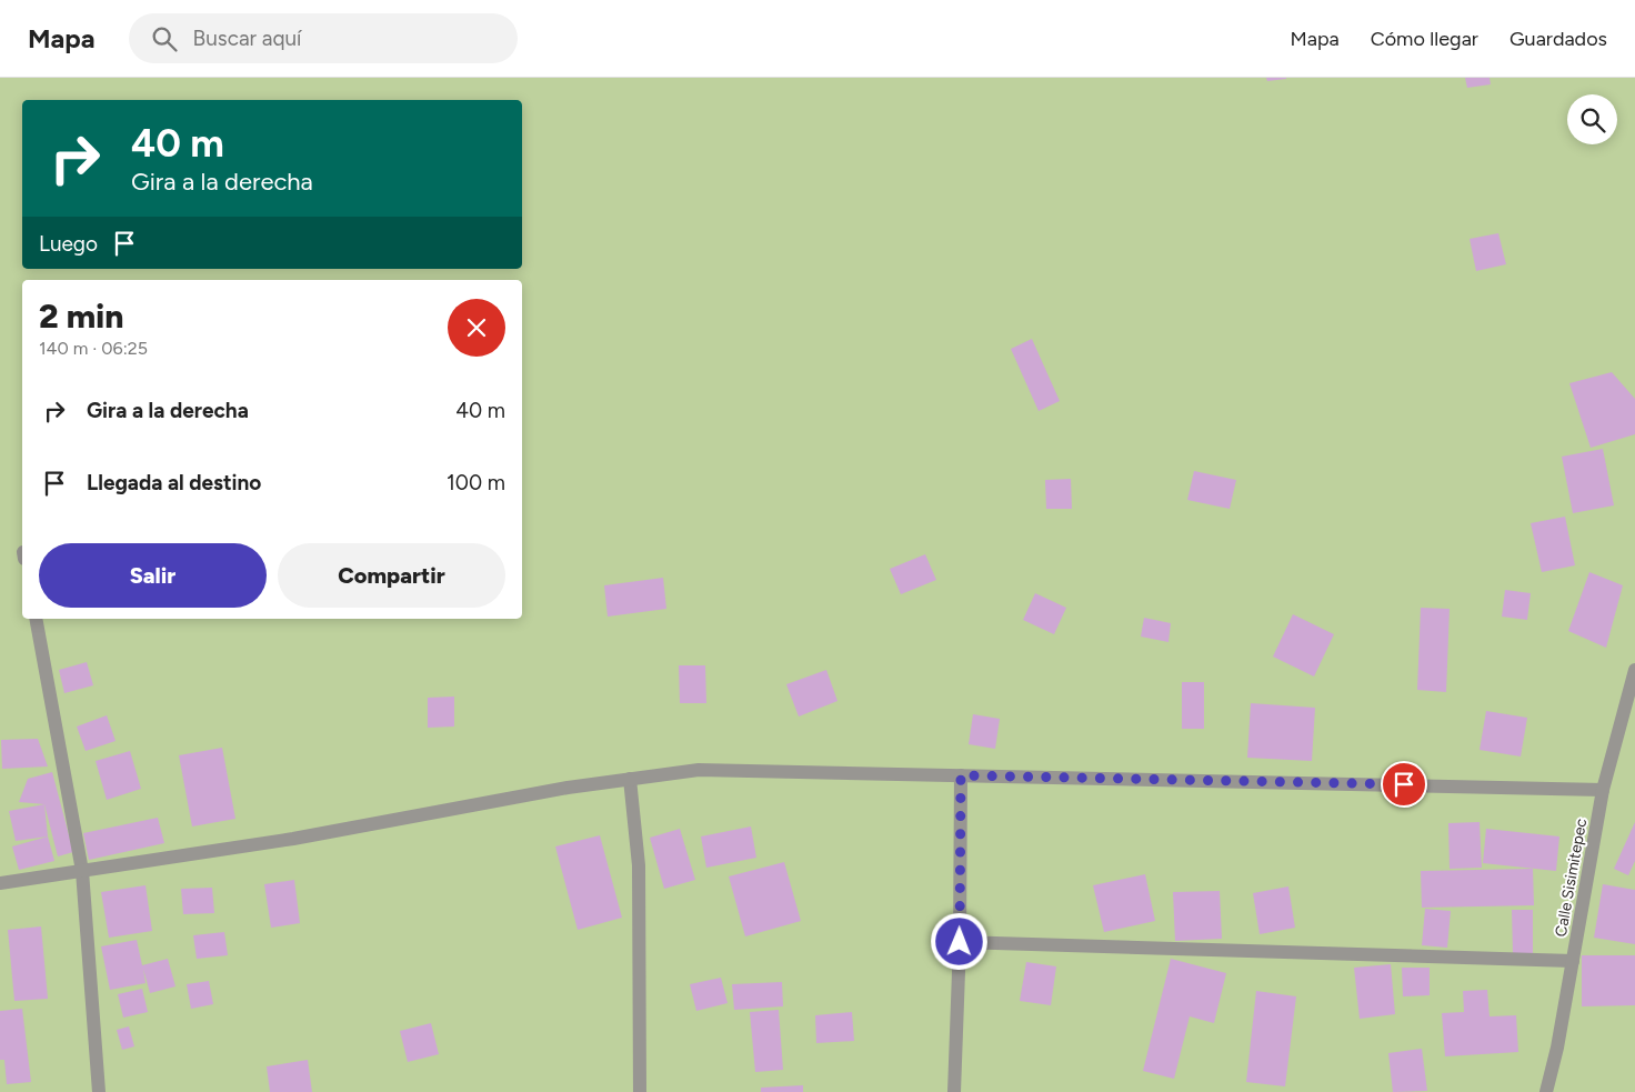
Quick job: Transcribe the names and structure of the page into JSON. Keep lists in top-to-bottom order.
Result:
{
  "streets": {
    "street": ["Calle Sisimitepec"]
  },
  "page": {
    "header": "Mapa",
    "search": "Buscar aquí",
    "nav": ["Mapa", "Cómo llegar", "Guardados"],
    "turn": ["40 m", "Gira a la derecha"],
    "then": "Luego",
    "heading": ["2 min", "140 m · 06:25"],
    "list": [
      {
        "name": "Gira a la derecha",
        "value": "40 m"
      },
      {
        "name": "Llegada al destino",
        "value": "100 m"
      }
    ],
    "buttons": ["Salir", "Compartir"]
  }
}
